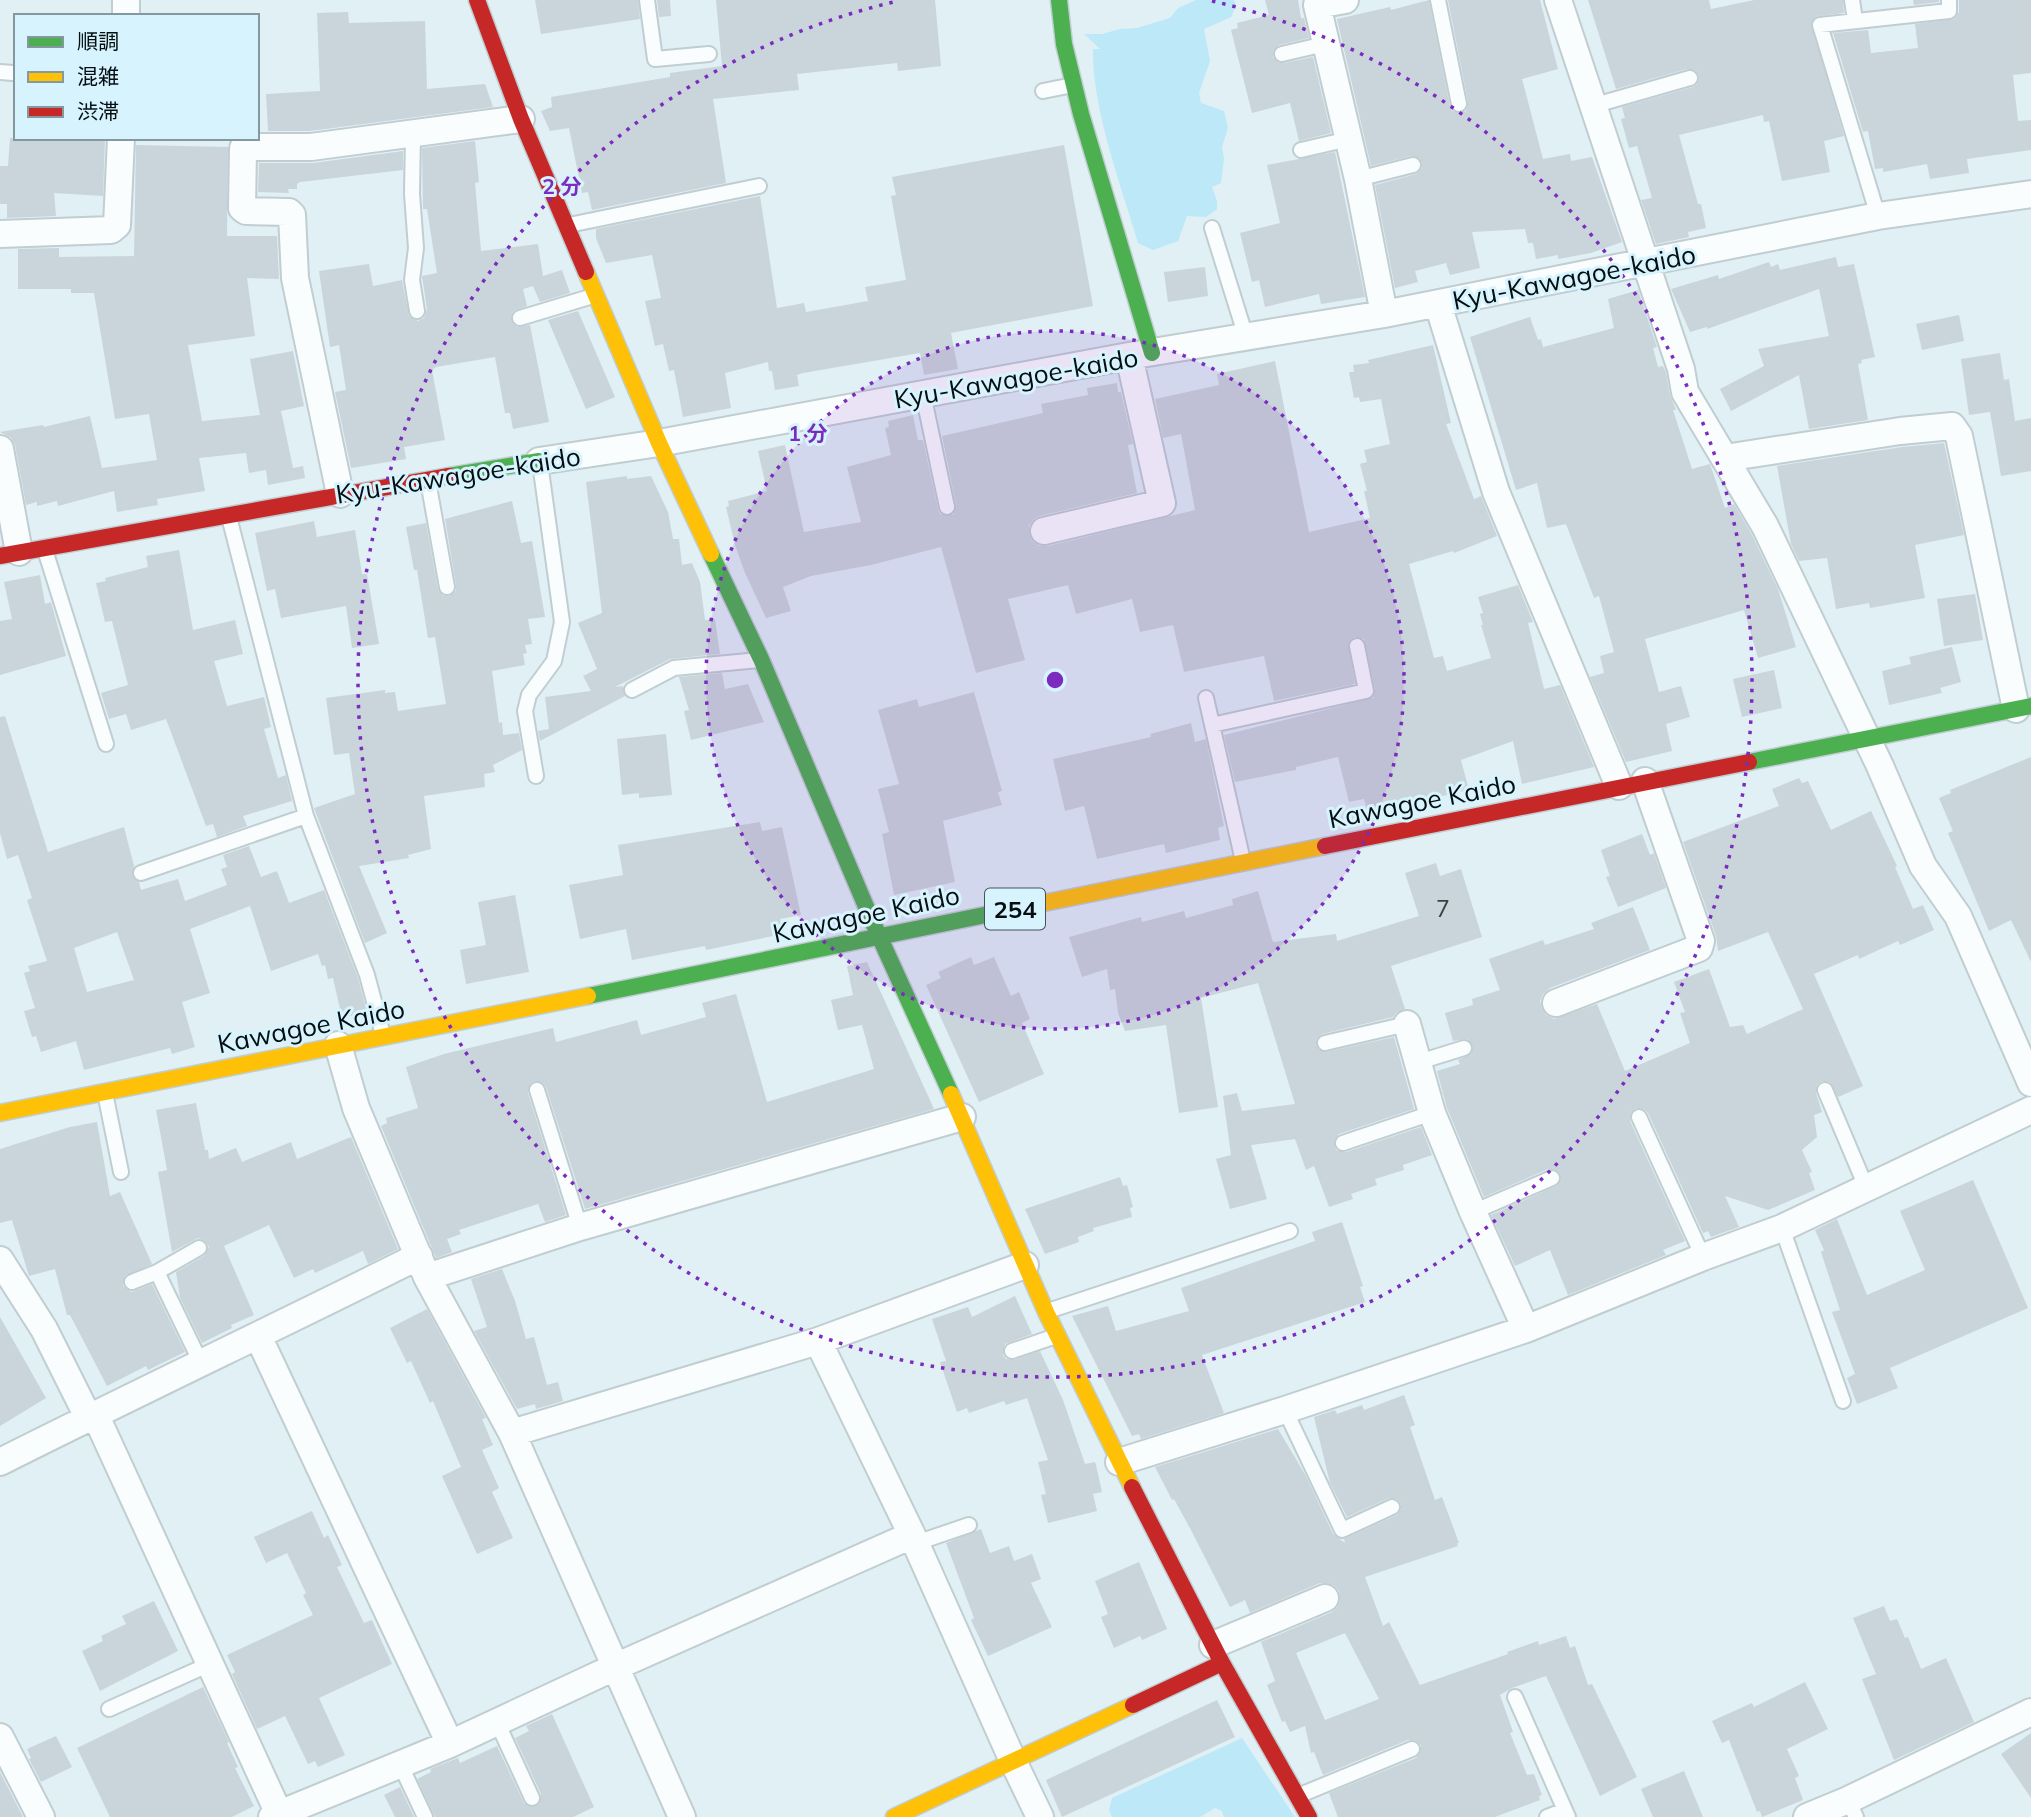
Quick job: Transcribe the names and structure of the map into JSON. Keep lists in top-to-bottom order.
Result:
{
  "streets": {
    "main road": ["Kyu-Kawagoe-kaido", "Kawagoe Kaido", "254"]
  },
  "house_numbers": ["7"],
  "legend": ["順調", "混雑", "渋滞"],
  "rings": ["2 分", "1 分"]
}
